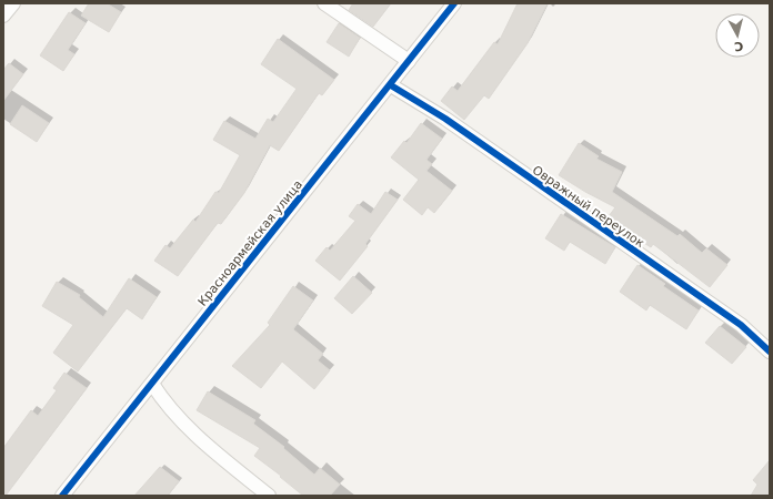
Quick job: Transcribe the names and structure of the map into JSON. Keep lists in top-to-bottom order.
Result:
{
  "streets": {
    "street": ["Овражный переулок", "Красноармейская улица"]
  },
  "crossings": [
    ["Овражный переулок", "Красноармейская улица"]
  ],
  "north": "bottom"
}
